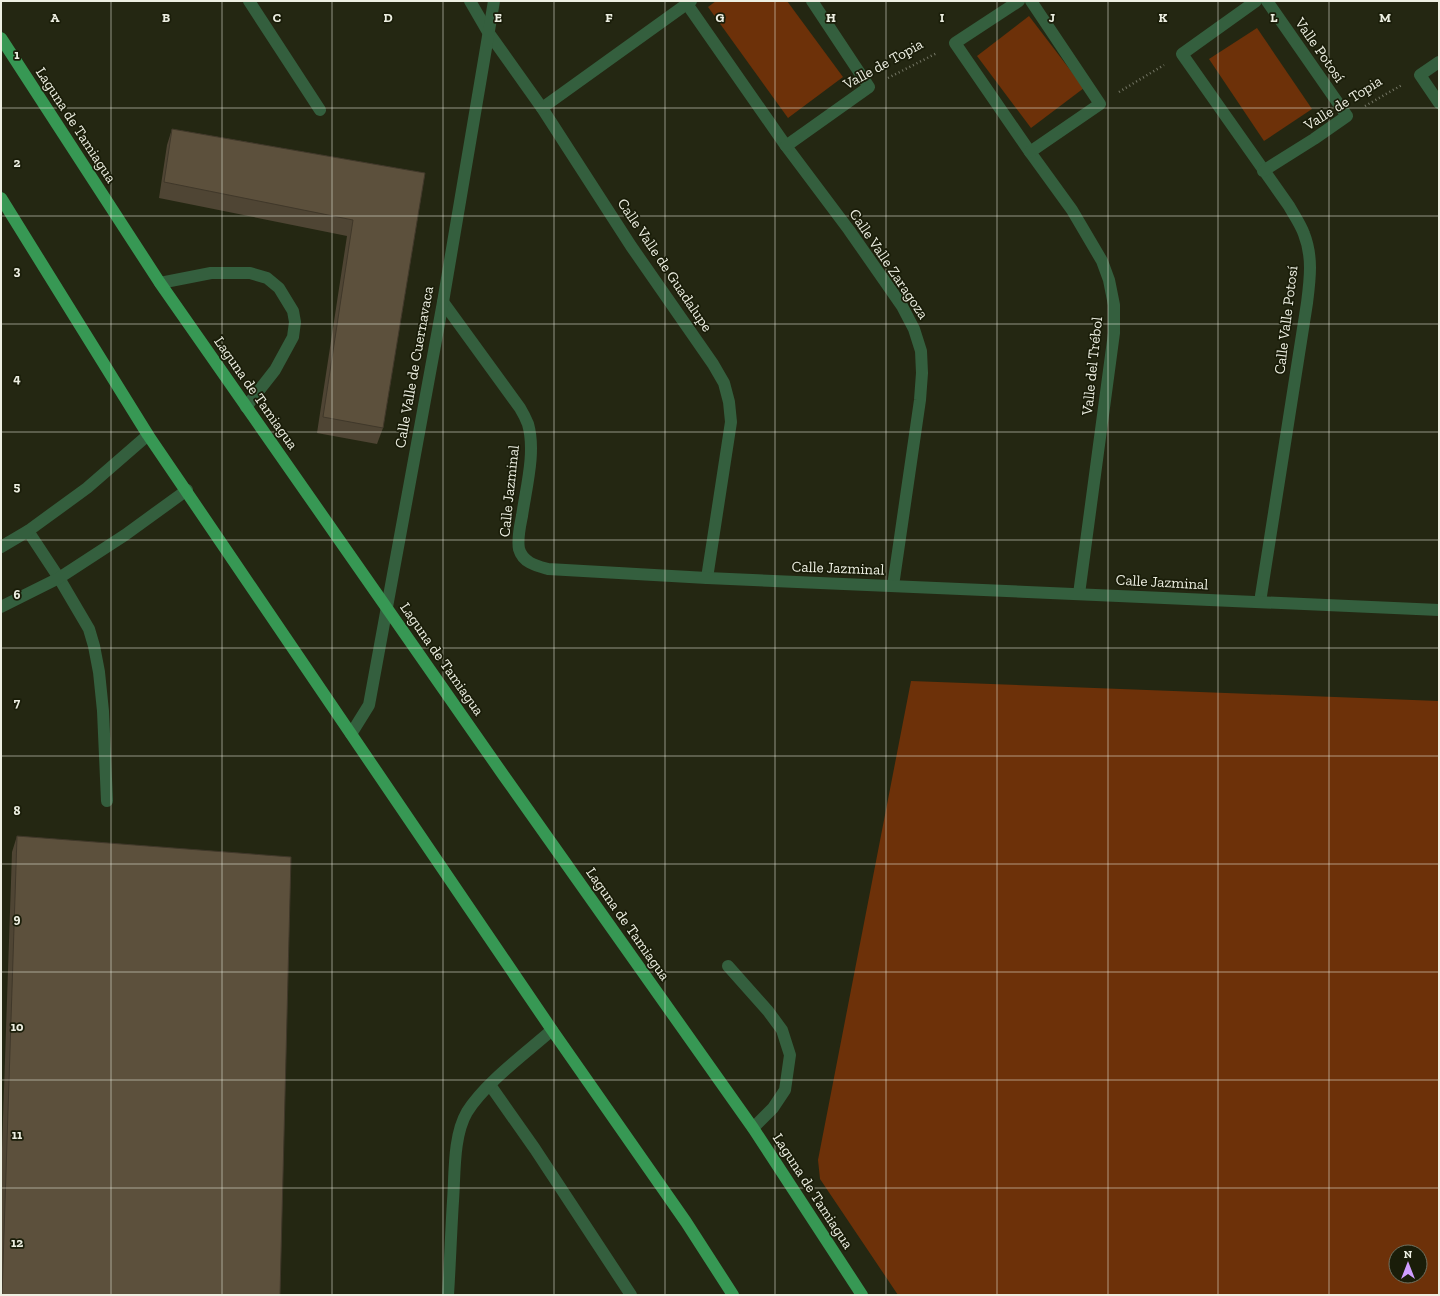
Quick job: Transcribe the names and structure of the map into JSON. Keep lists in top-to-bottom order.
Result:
{
  "streets": {
    "main road": ["Laguna de Tamiagua"],
    "street": [
      "Valle Potosí",
      "Valle de Topia",
      "Calle Valle Zaragoza",
      "Calle Valle de Guadalupe",
      "Calle Valle Potosí",
      "Valle del Trébol",
      "Calle Valle de Cuernavaca",
      "Calle Jazminal"
    ]
  },
  "crossings": [
    ["Valle Potosí", "Valle de Topia"],
    ["Valle de Topia", "Calle Valle Zaragoza"],
    ["Valle de Topia", "Calle Valle Potosí"],
    ["Valle de Topia", "Valle del Trébol"],
    ["Laguna de Tamiagua", "Calle Valle de Cuernavaca"],
    ["Calle Valle Zaragoza", "Calle Jazminal"],
    ["Calle Valle de Guadalupe", "Calle Valle de Cuernavaca"],
    ["Calle Valle de Guadalupe", "Calle Jazminal"],
    ["Calle Valle Potosí", "Calle Jazminal"],
    ["Valle del Trébol", "Calle Jazminal"],
    ["Calle Valle de Cuernavaca", "Calle Jazminal"]
  ],
  "north": "top",
  "grid": {
    "columns": [
      "A",
      "B",
      "C",
      "D",
      "E",
      "F",
      "G",
      "H",
      "I",
      "J",
      "K",
      "L",
      "M"
    ],
    "rows": [
      "1",
      "2",
      "3",
      "4",
      "5",
      "6",
      "7",
      "8",
      "9",
      "10",
      "11",
      "12"
    ]
  }
}
